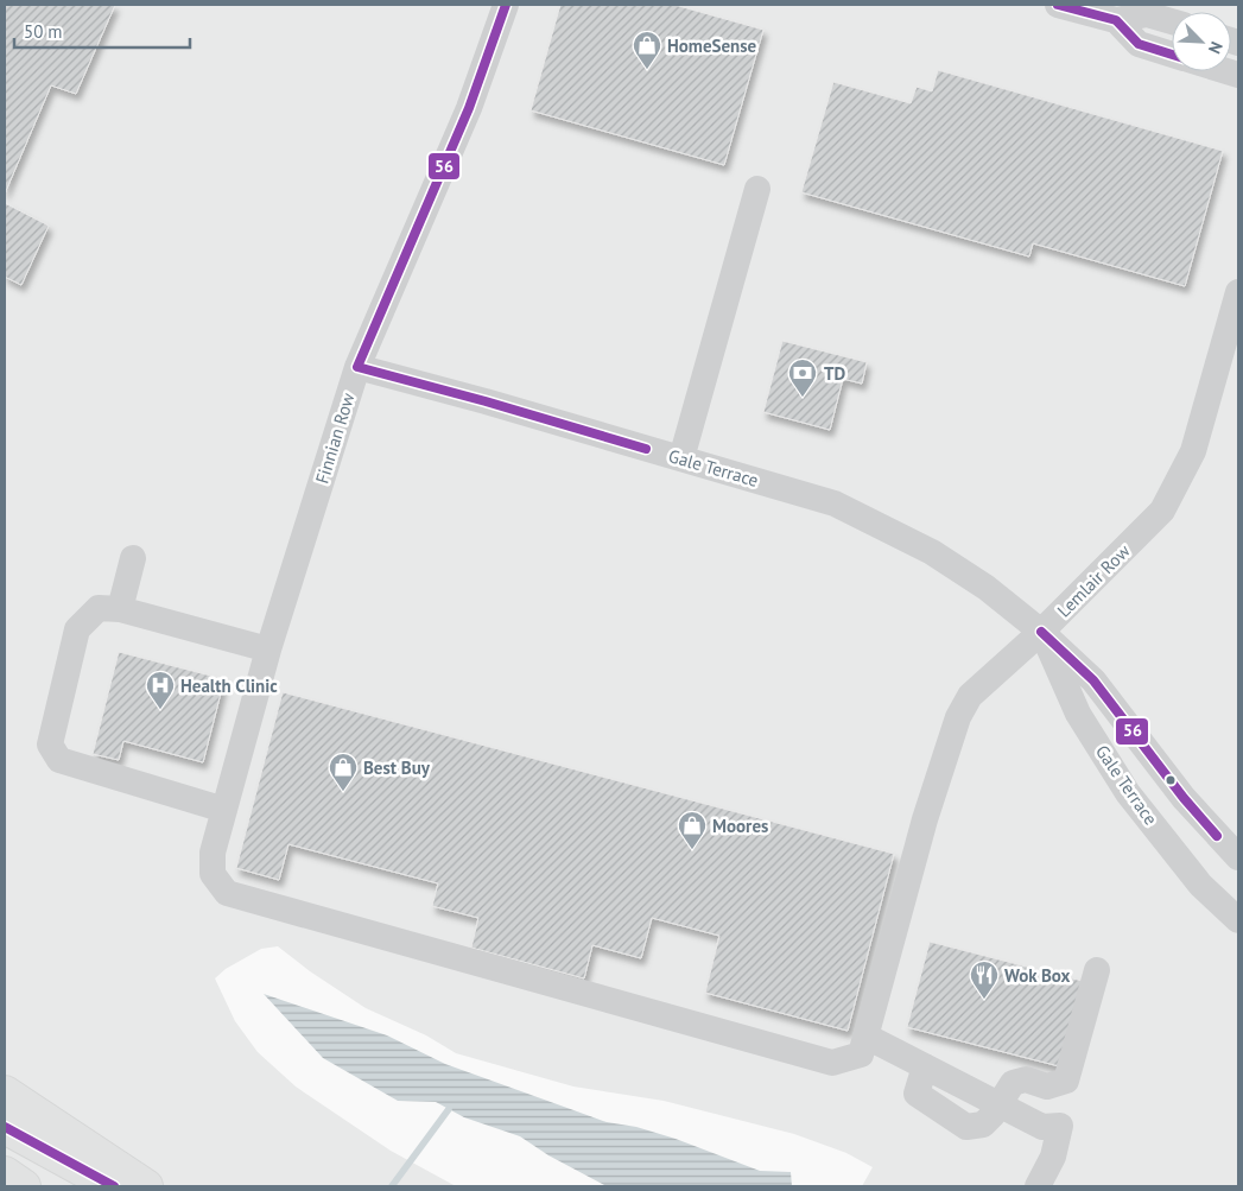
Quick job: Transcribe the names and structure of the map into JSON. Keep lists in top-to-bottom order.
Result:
{
  "streets": {
    "street": ["Finnian Row", "Gale Terrace", "Lemlair Row"]
  },
  "crossings": [
    ["Finnian Row", "Gale Terrace"],
    ["Finnian Row", "Lemlair Row"],
    ["Gale Terrace", "Lemlair Row"]
  ],
  "places": {
    "shop": ["HomeSense", "Best Buy", "Moores"],
    "bank": ["TD"],
    "hospital": ["Health Clinic"],
    "restaurant": ["Wok Box"]
  },
  "lines": ["transit line 56"],
  "scale_bar": "50 m",
  "north": "bottom right"
}
